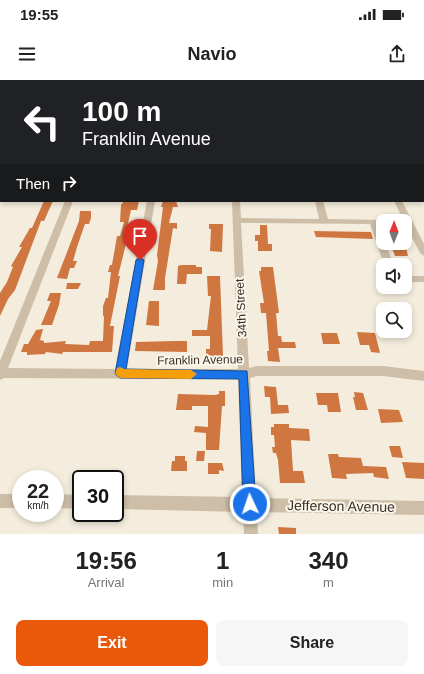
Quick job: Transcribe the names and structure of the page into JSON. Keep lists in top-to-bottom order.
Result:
{
  "streets": {
    "street": ["34th Street", "Franklin Avenue", "Jefferson Avenue"]
  },
  "crossings": [
    ["34th Street", "Franklin Avenue"],
    ["34th Street", "Jefferson Avenue"]
  ],
  "north": "top",
  "page": {
    "status": "19:55",
    "header": "Navio",
    "turn": ["100 m", "Franklin Avenue"],
    "then": "Then",
    "speed": "22 km/h",
    "limit": "30",
    "eta": [
      "19:56",
      "Arrival",
      "1",
      "min",
      "340",
      "m"
    ],
    "buttons": ["Exit", "Share"]
  }
}
